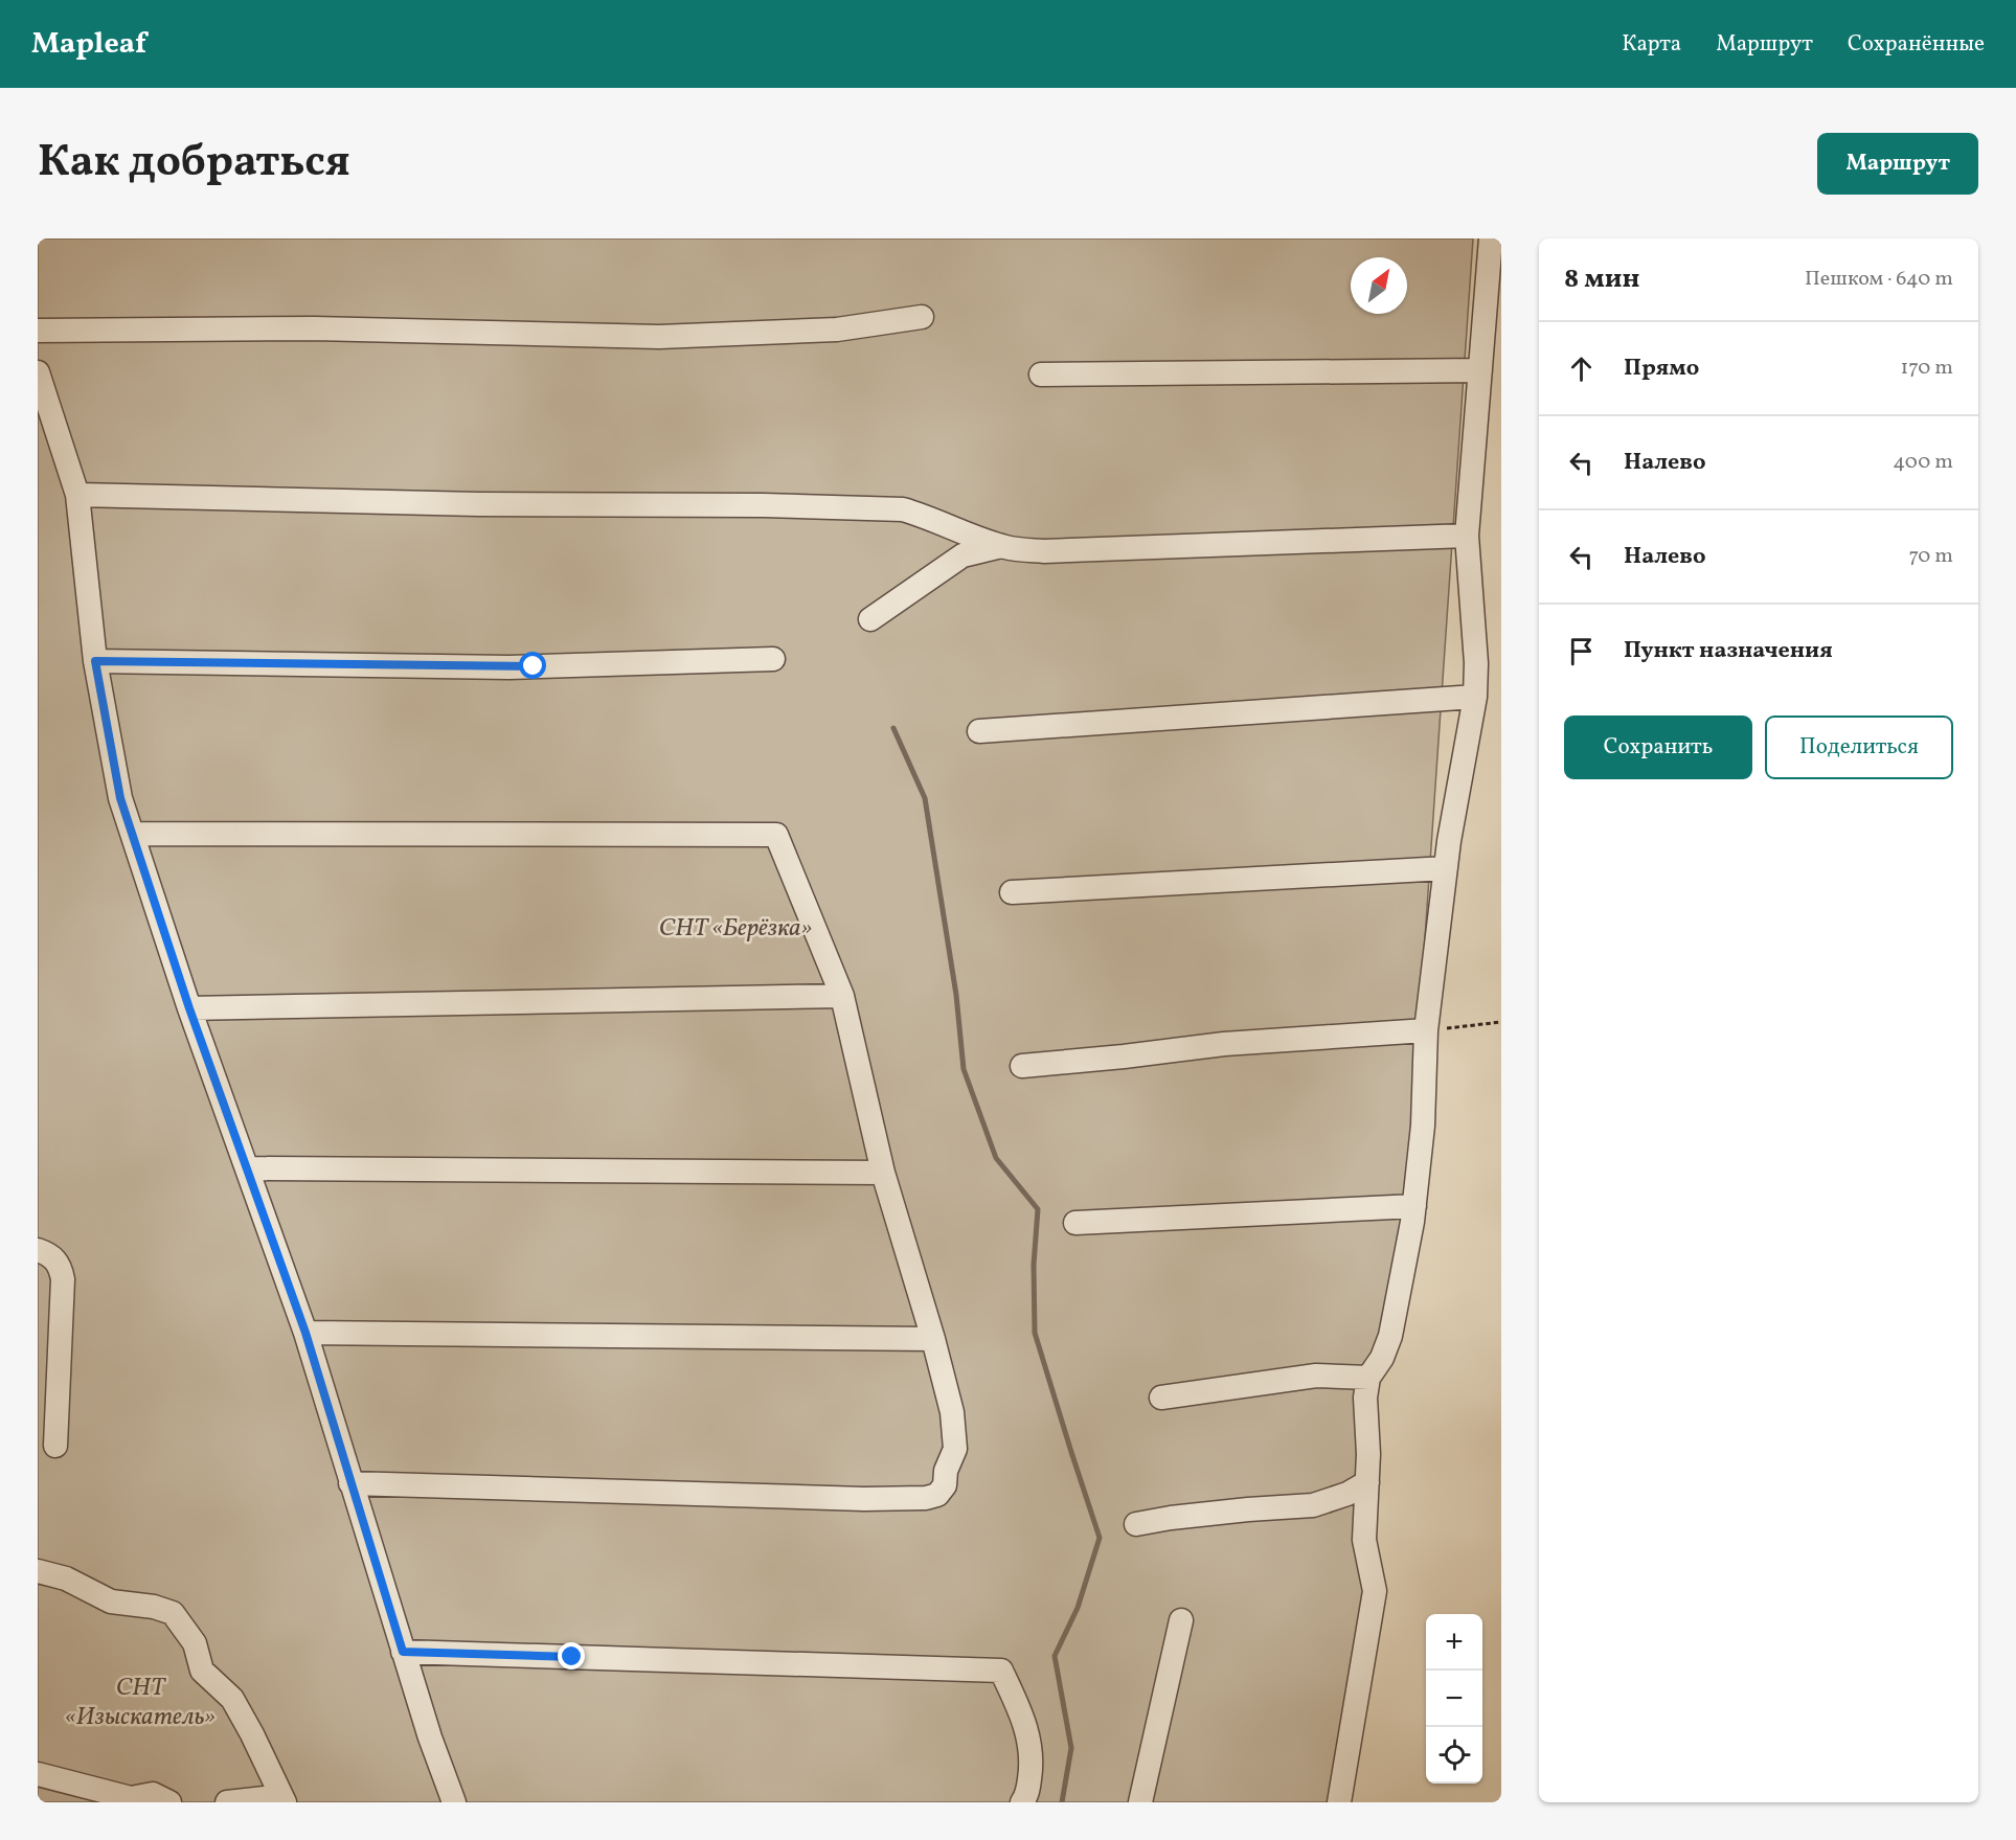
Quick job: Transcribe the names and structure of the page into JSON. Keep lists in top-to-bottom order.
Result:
{
  "parks": ["СНТ «Берёзка»", "СНТ «Изыскатель»"],
  "north": "top right",
  "page": {
    "header": "Mapleaf",
    "nav": ["Карта", "Маршрут", "Сохранённые"],
    "title": "Как добраться",
    "buttons": [
      "Маршрут",
      ["Сохранить", "Поделиться"]
    ],
    "heading": ["8 мин", "Пешком · 640 m"],
    "list": [
      ["Прямо", "170 m"],
      ["Налево", "400 m"],
      ["Налево", "70 m"],
      "Пункт назначения"
    ],
    "map_buttons": ["+", "−"]
  }
}
